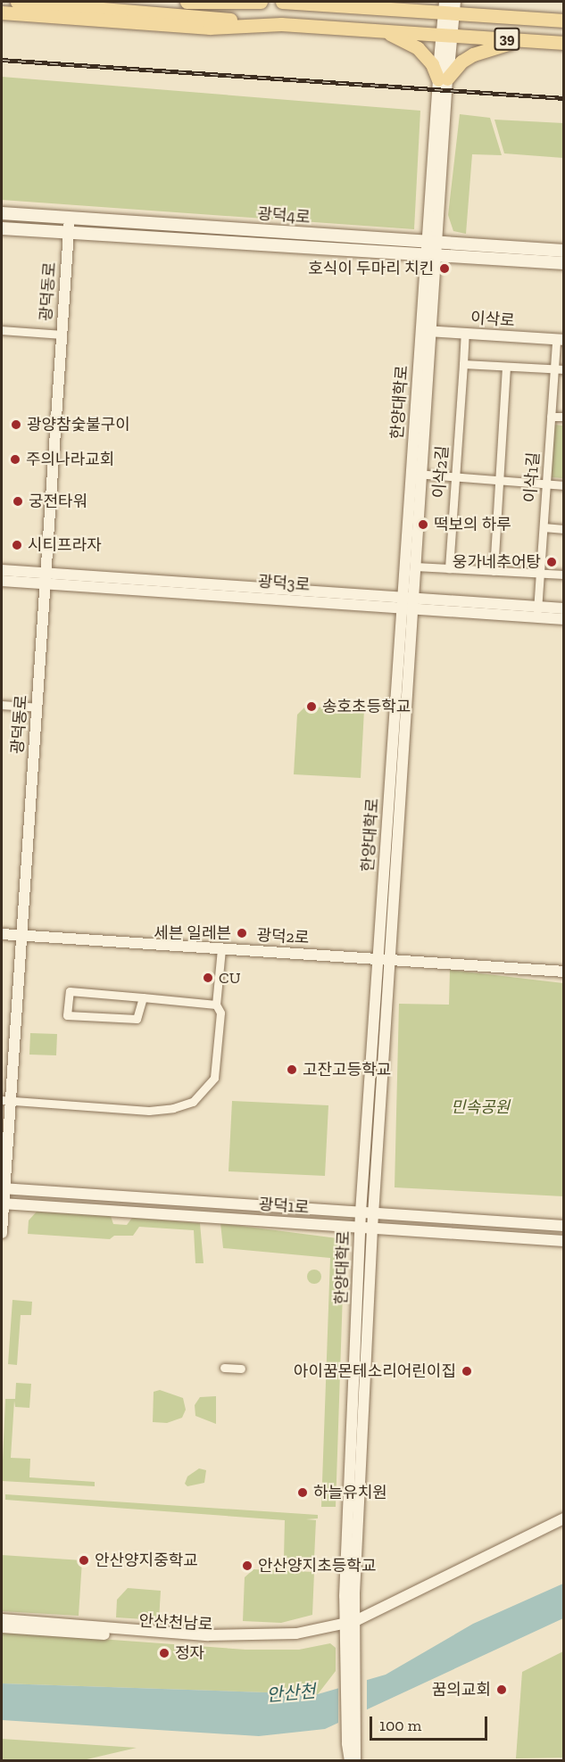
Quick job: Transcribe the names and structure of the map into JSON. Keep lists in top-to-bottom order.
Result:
{
  "streets": {
    "main road": ["39", "광덕4로", "한양대학로"],
    "street": [
      "광덕동로",
      "이삭로",
      "이삭2길",
      "이삭1길",
      "광덕3로",
      "광덕2로",
      "광덕1로",
      "안산천남로"
    ]
  },
  "crossings": [
    ["39", "한양대학로"],
    ["광덕4로", "광덕동로"],
    ["광덕4로", "한양대학로"],
    ["광덕동로", "광덕3로"],
    ["광덕동로", "광덕2로"],
    ["광덕동로", "광덕1로"],
    ["이삭로", "한양대학로"],
    ["이삭로", "이삭2길"],
    ["이삭로", "이삭1길"],
    ["한양대학로", "광덕3로"],
    ["한양대학로", "광덕2로"],
    ["한양대학로", "광덕1로"],
    ["한양대학로", "안산천남로"],
    ["이삭1길", "광덕3로"]
  ],
  "water": ["안산천"],
  "parks": ["민속공원"],
  "places": [
    "호식이 두마리 치킨",
    "광양참숯불구이",
    "주의나라교회",
    "궁전타워",
    "떡보의 하루",
    "시티프라자",
    "웅가네추어탕",
    "송호초등학교",
    "세븐 일레븐",
    "CU",
    "고잔고등학교",
    "아이꿈몬테소리어린이집",
    "하늘유치원",
    "안산양지중학교",
    "안산양지초등학교",
    "정자",
    "꿈의교회"
  ],
  "scale_bar": "100 m"
}
